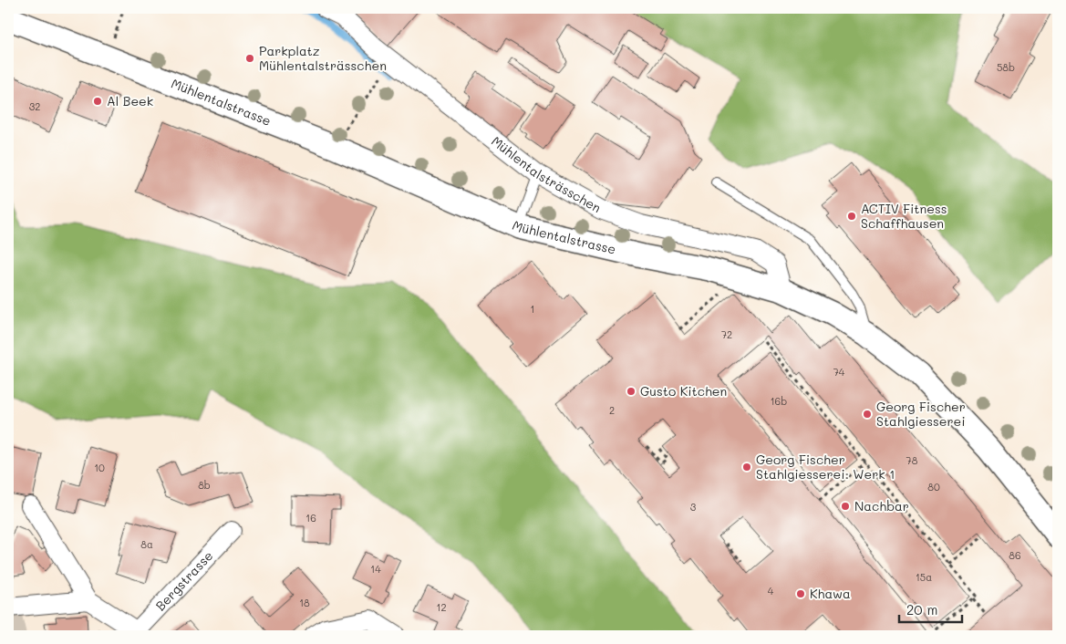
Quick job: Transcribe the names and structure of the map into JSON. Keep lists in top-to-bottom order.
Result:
{
  "streets": {
    "street": ["Mühlentalstrasse", "Mühlentalsträsschen", "Bergstrasse"]
  },
  "crossings": [
    ["Mühlentalstrasse", "Mühlentalsträsschen"]
  ],
  "places": [
    "Parkplatz Mühlentalsträsschen",
    "Al Beek",
    "ACTIV Fitness Schaffhausen",
    "Gusto Kitchen",
    "Georg Fischer Stahlgiesserei",
    "Georg Fischer Stahlgiesserei: Werk 1",
    "Nachbar",
    "Khawa"
  ],
  "house_numbers": [
    "58b",
    "32",
    "1",
    "72",
    "74",
    "16b",
    "2",
    "78",
    "10",
    "8b",
    "80",
    "3",
    "16",
    "8a",
    "86",
    "14",
    "15a",
    "4",
    "18",
    "12"
  ],
  "scale_bar": "20 m"
}
